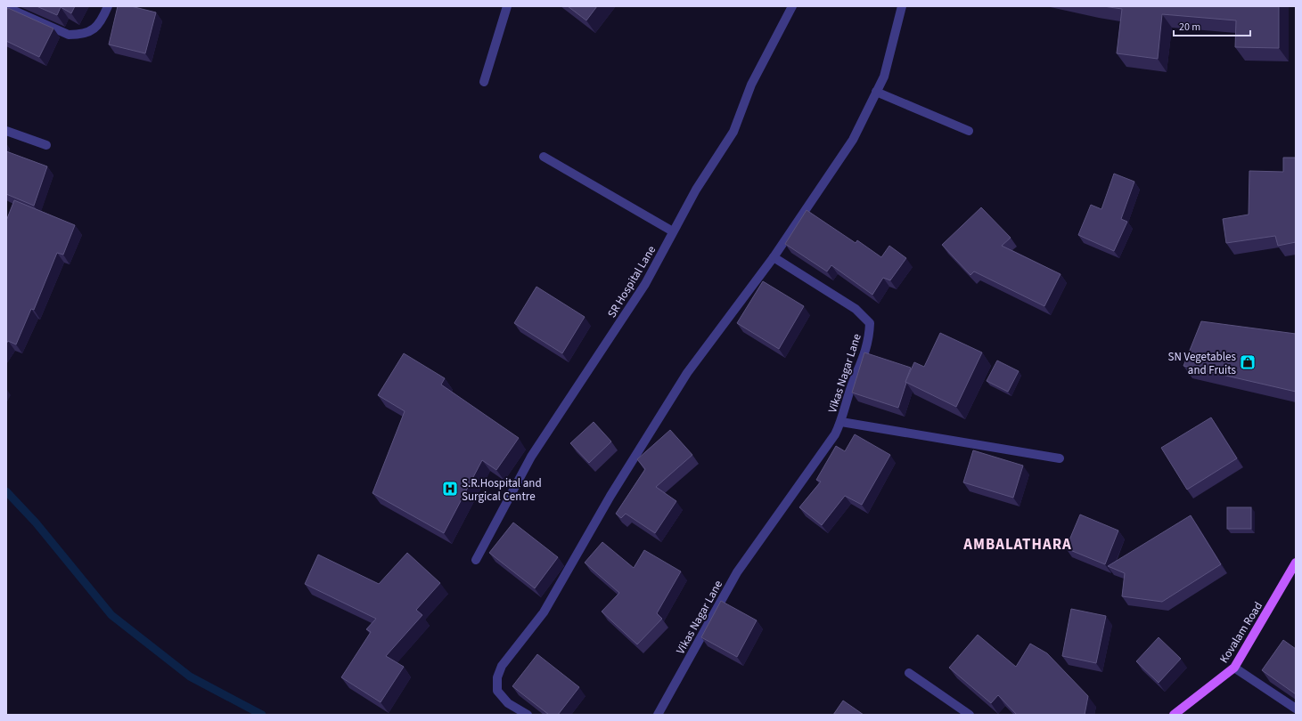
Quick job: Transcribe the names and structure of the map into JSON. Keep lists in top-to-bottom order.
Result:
{
  "streets": {
    "main road": ["Kovalam Road"],
    "street": ["SR Hospital Lane", "Vikas Nagar Lane"]
  },
  "districts": ["AMBALATHARA"],
  "places": {
    "shop": ["SN Vegetables and Fruits"],
    "hospital": ["S.R.Hospital and Surgical Centre"]
  },
  "scale_bar": "20 m"
}
